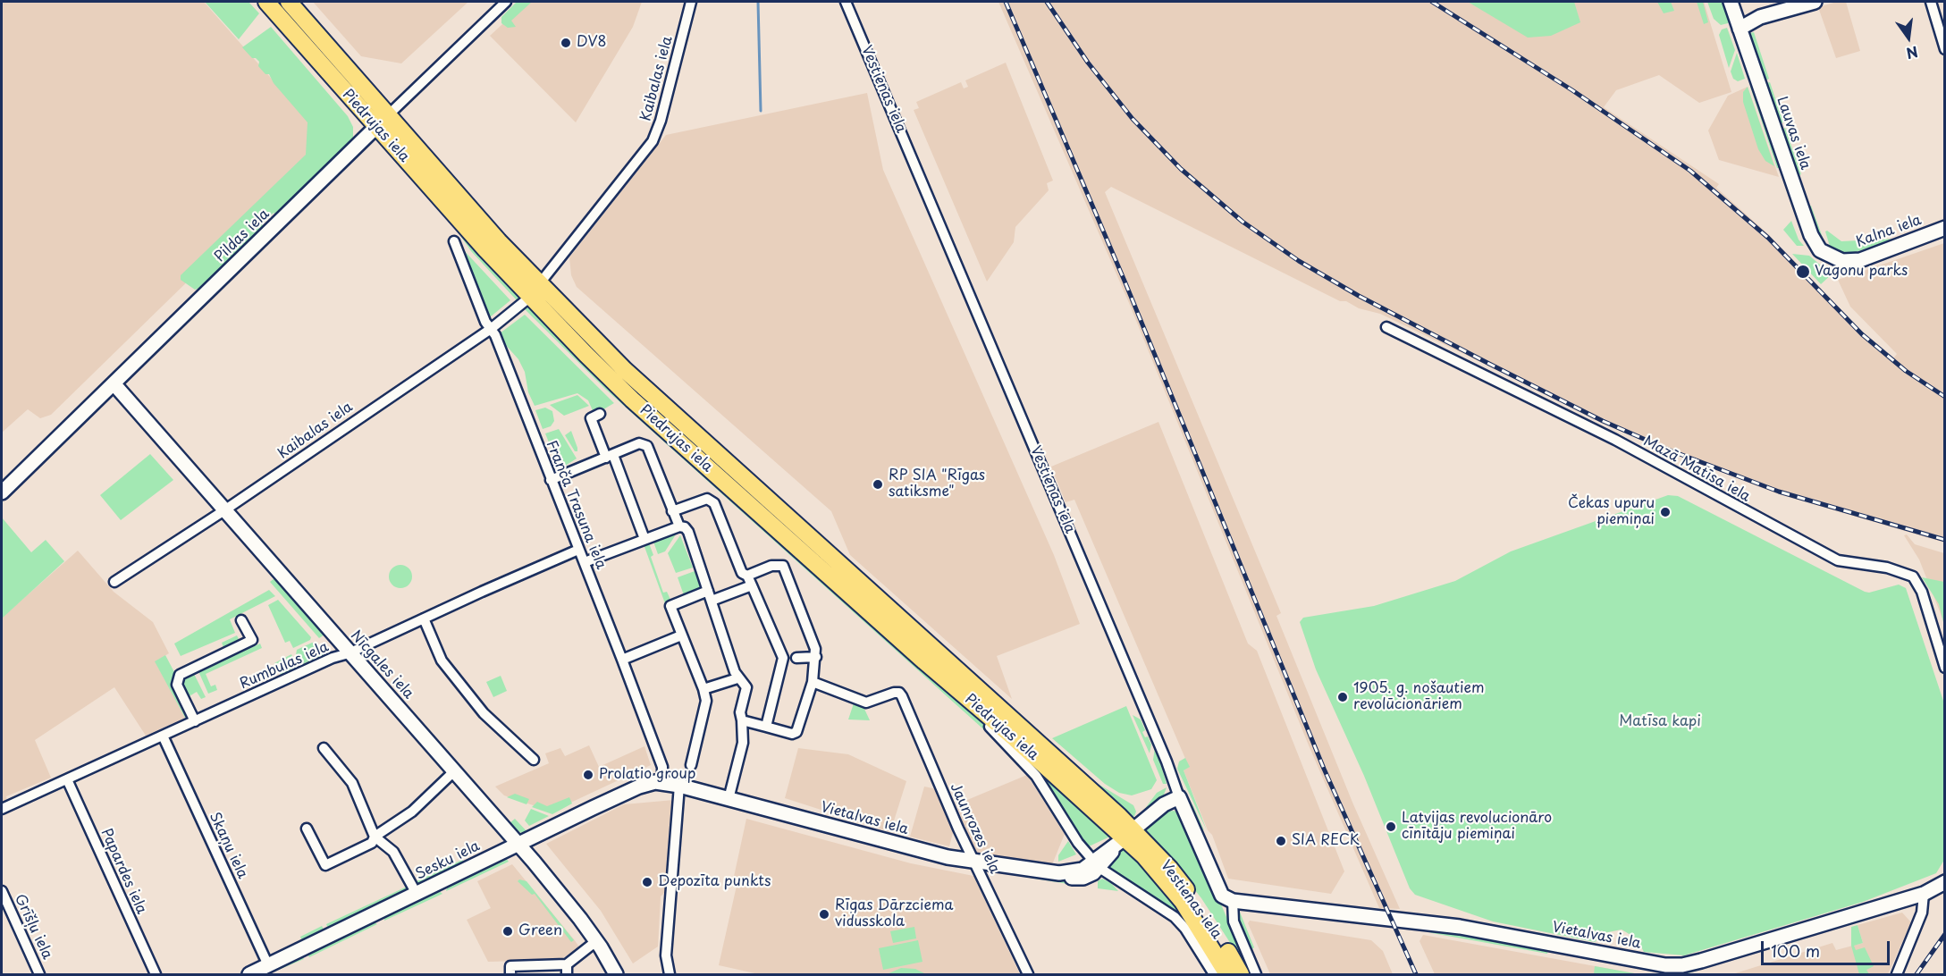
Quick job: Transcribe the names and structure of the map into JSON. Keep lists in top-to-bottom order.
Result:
{
  "streets": {
    "main road": ["Vestienas iela", "Piedrujas iela"],
    "street": [
      "Kaibalas iela",
      "Lauvas iela",
      "Kalna iela",
      "Pildas iela",
      "Mazā Matīsa iela",
      "Franča Trasuna iela",
      "Nīcgales iela",
      "Rumbulas iela",
      "Vietalvas iela",
      "Jaunrozes iela",
      "Skaņu iela",
      "Sesku iela",
      "Papardes iela",
      "Grīšļu iela"
    ]
  },
  "crossings": [
    ["Kaibalas iela", "Piedrujas iela"],
    ["Kaibalas iela", "Franča Trasuna iela"],
    ["Kaibalas iela", "Nīcgales iela"],
    ["Vestienas iela", "Piedrujas iela"],
    ["Vestienas iela", "Vietalvas iela"],
    ["Piedrujas iela", "Pildas iela"],
    ["Lauvas iela", "Kalna iela"],
    ["Pildas iela", "Nīcgales iela"],
    ["Franča Trasuna iela", "Rumbulas iela"],
    ["Franča Trasuna iela", "Vietalvas iela"],
    ["Franča Trasuna iela", "Sesku iela"],
    ["Nīcgales iela", "Rumbulas iela"],
    ["Nīcgales iela", "Sesku iela"],
    ["Rumbulas iela", "Skaņu iela"],
    ["Rumbulas iela", "Papardes iela"],
    ["Vietalvas iela", "Jaunrozes iela"],
    ["Vietalvas iela", "Sesku iela"],
    ["Skaņu iela", "Sesku iela"]
  ],
  "parks": ["Matīsa kapi"],
  "places": [
    "DV8",
    "Vagonu parks",
    "RP SIA \"Rīgas satiksme\"",
    "Čekas upuru piemiņai",
    "1905. g. nošautiem revolūcionāriem",
    "Prolatio group",
    "Latvijas revolucionāro cīnītāju piemiņai",
    "SIA RECK",
    "Depozīta punkts",
    "Rīgas Dārzciema vidusskola",
    "Green"
  ],
  "scale_bar": "100 m",
  "north": "bottom"
}
